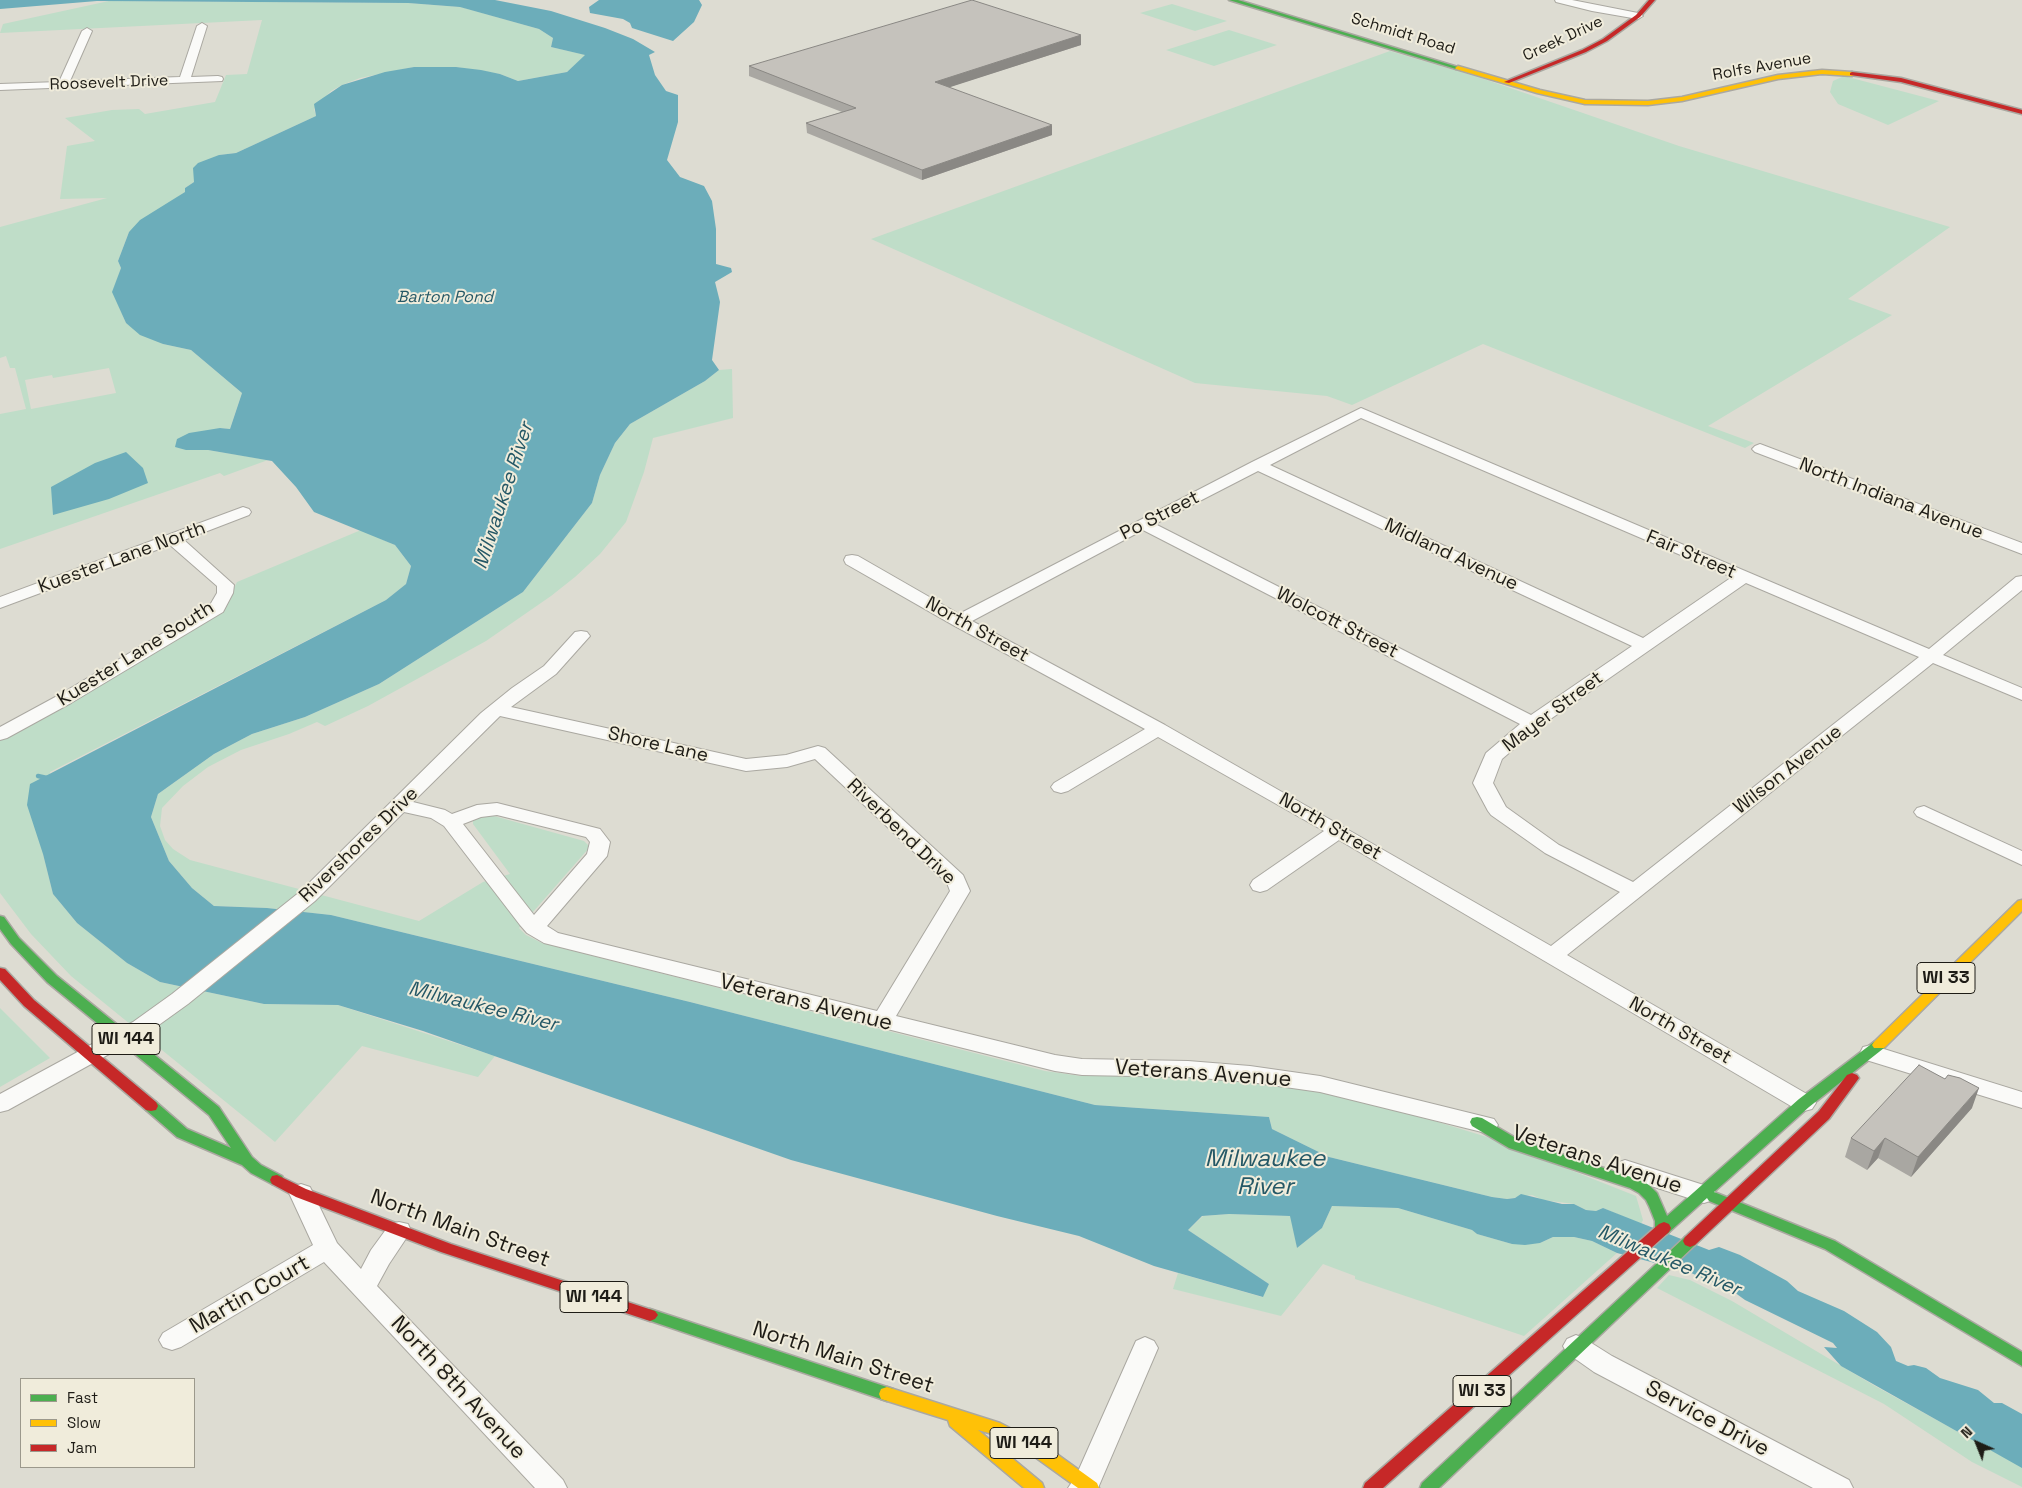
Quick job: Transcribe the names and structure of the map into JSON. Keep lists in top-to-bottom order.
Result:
{
  "streets": {
    "main road": [
      "Schmidt Road",
      "Creek Drive",
      "Rolfs Avenue",
      "WI 33",
      "Veterans Avenue",
      "WI 144",
      "North Main Street"
    ],
    "street": [
      "Roosevelt Drive",
      "North Indiana Avenue",
      "Po Street",
      "Midland Avenue",
      "Fair Street",
      "Kuester Lane North",
      "Wolcott Street",
      "North Street",
      "Kuester Lane South",
      "Mayer Street",
      "Shore Lane",
      "Wilson Avenue",
      "Riverbend Drive",
      "Rivershores Drive",
      "Martin Court",
      "North 8th Avenue",
      "Service Drive"
    ]
  },
  "crossings": [
    ["Schmidt Road", "Creek Drive"],
    ["Schmidt Road", "Rolfs Avenue"],
    ["Creek Drive", "Rolfs Avenue"],
    ["Po Street", "Midland Avenue"],
    ["Po Street", "Fair Street"],
    ["Po Street", "Wolcott Street"],
    ["Po Street", "North Street"],
    ["Midland Avenue", "Mayer Street"],
    ["Fair Street", "Mayer Street"],
    ["Fair Street", "Wilson Avenue"],
    ["Kuester Lane North", "Kuester Lane South"],
    ["Wolcott Street", "Mayer Street"],
    ["North Street", "Wilson Avenue"],
    ["North Street", "WI 33"],
    ["Mayer Street", "Wilson Avenue"],
    ["Shore Lane", "Riverbend Drive"],
    ["Shore Lane", "Rivershores Drive"],
    ["Riverbend Drive", "Veterans Avenue"],
    ["Rivershores Drive", "Veterans Avenue"],
    ["Rivershores Drive", "North Main Street"],
    ["WI 33", "Veterans Avenue"],
    ["WI 33", "Service Drive"],
    ["North Main Street", "North 8th Avenue"],
    ["Martin Court", "North 8th Avenue"]
  ],
  "water": ["Barton Pond", "Milwaukee River"],
  "legend": ["Fast", "Slow", "Jam"],
  "north": "top left"
}
